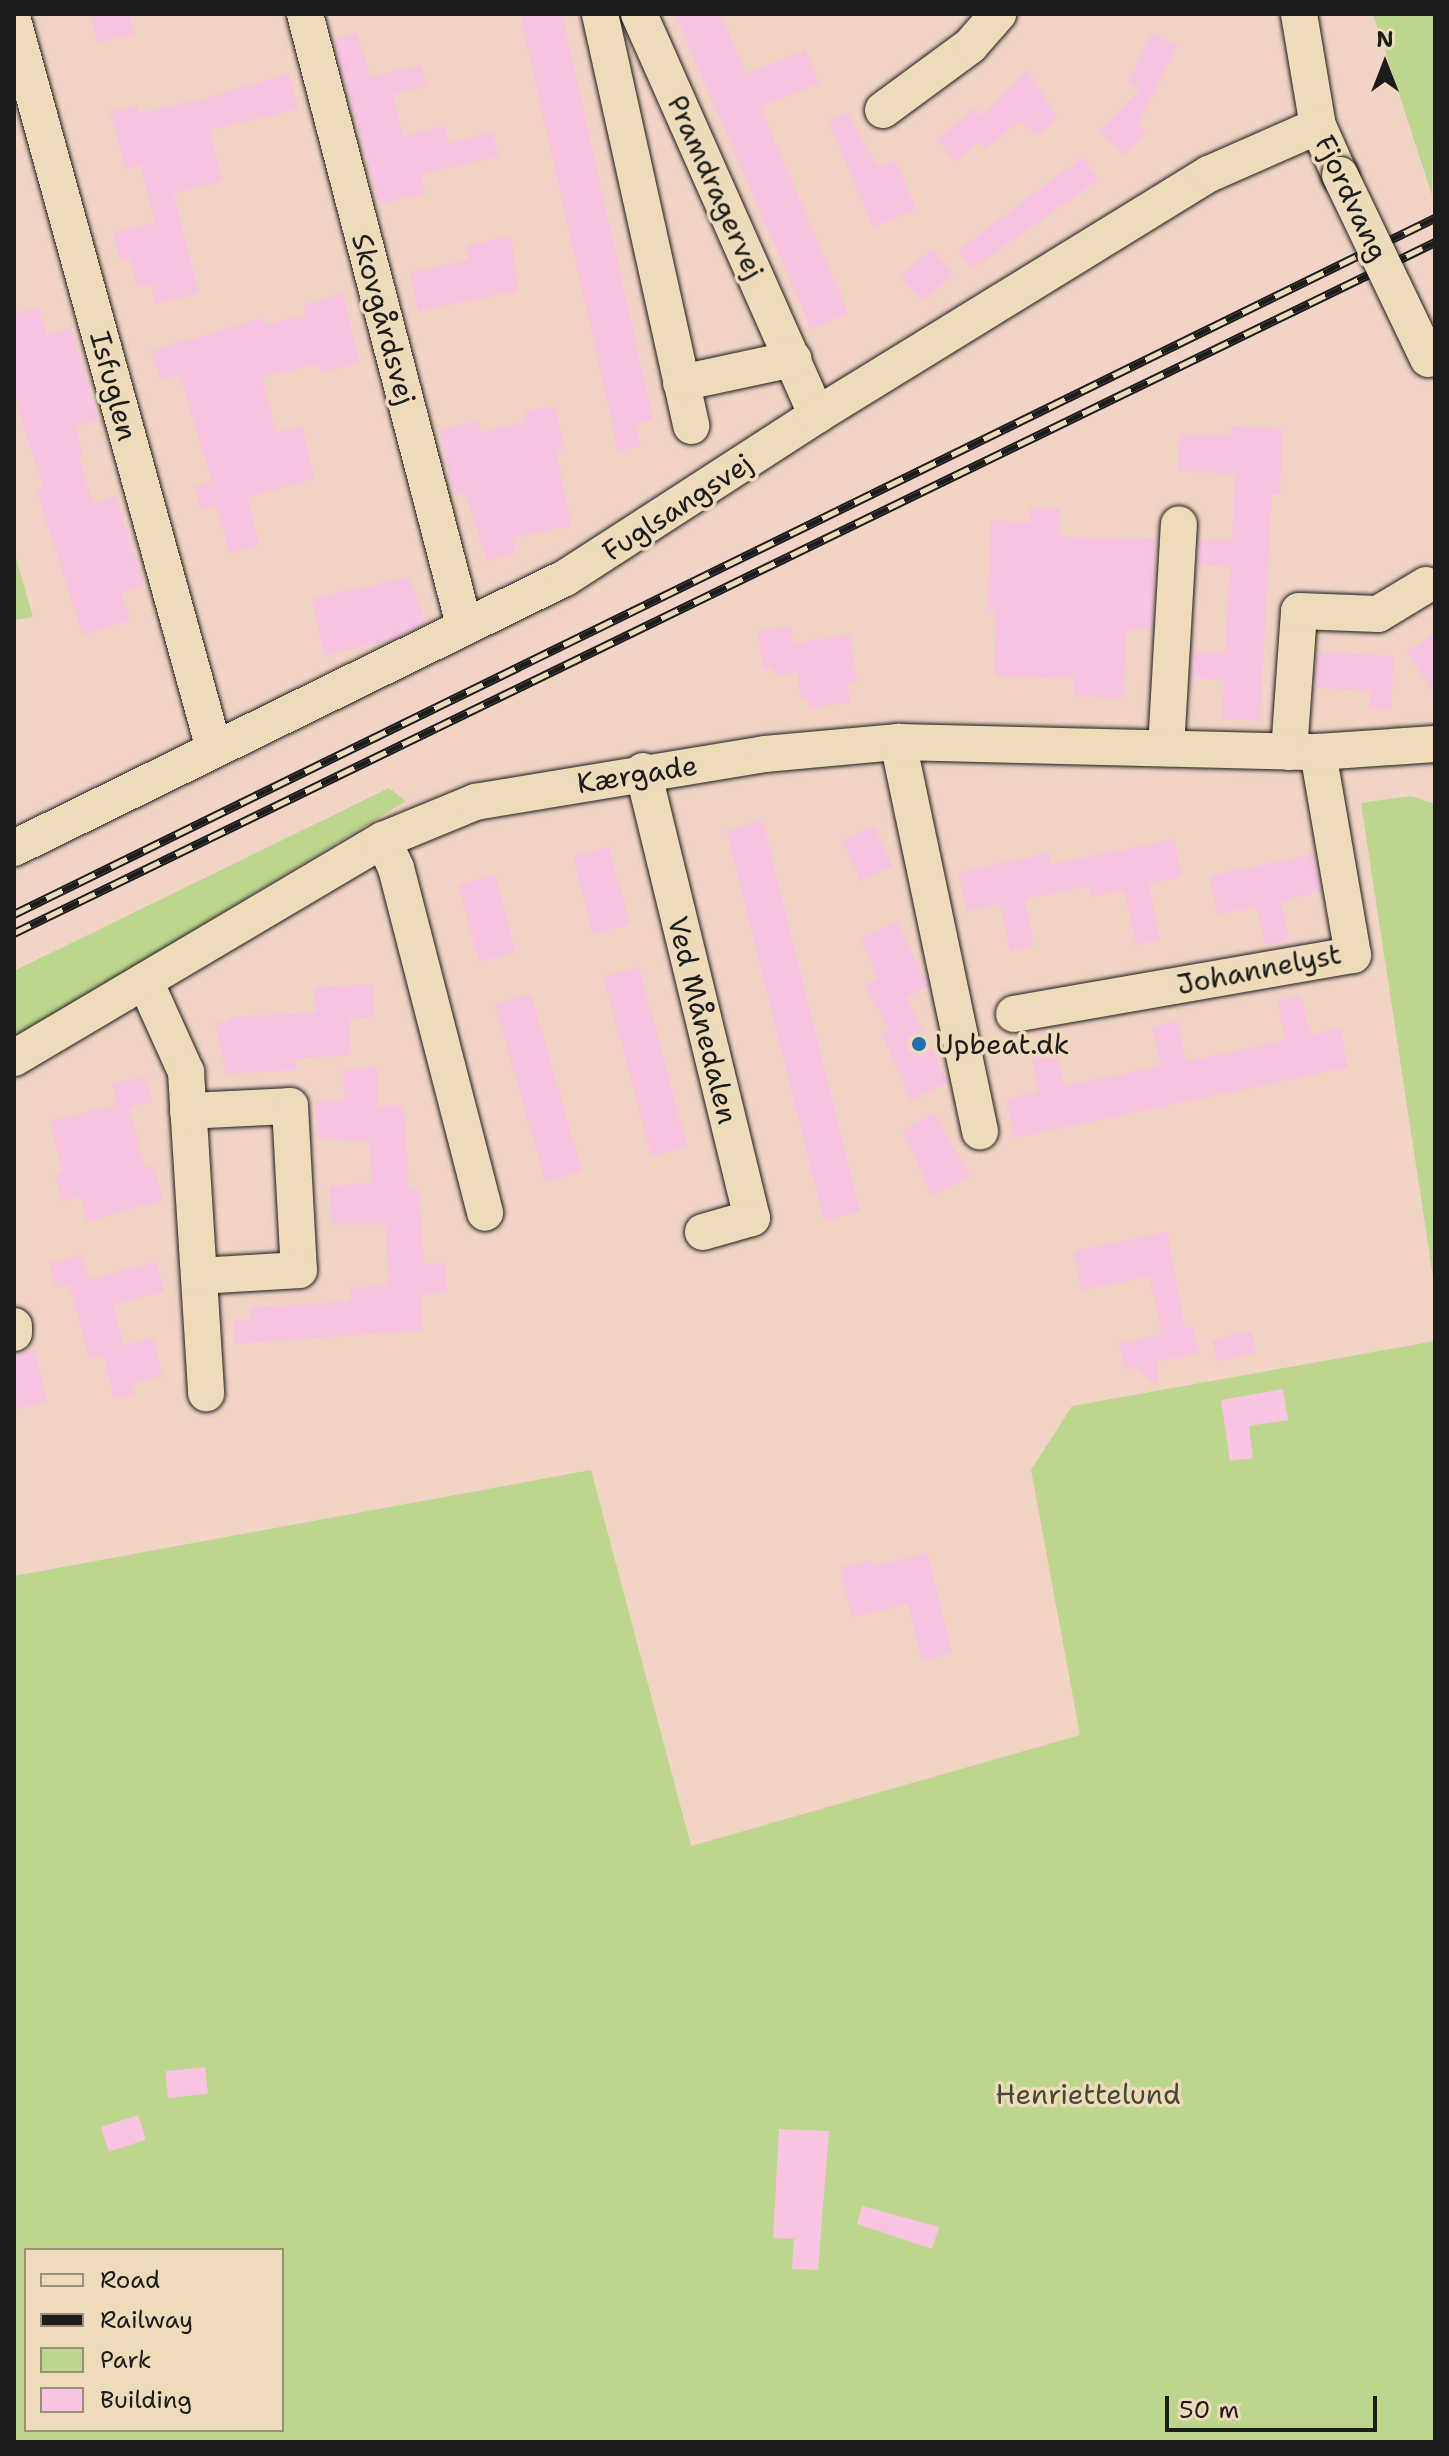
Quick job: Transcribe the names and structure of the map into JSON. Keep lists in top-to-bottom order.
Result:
{
  "streets": {
    "street": [
      "Pramdragervej",
      "Fjordvang",
      "Skovgårdsvej",
      "Isfuglen",
      "Fuglsangsvej",
      "Kærgade",
      "Johannelyst",
      "Ved Månedalen"
    ]
  },
  "crossings": [
    ["Pramdragervej", "Fuglsangsvej"],
    ["Fjordvang", "Fuglsangsvej"],
    ["Skovgårdsvej", "Fuglsangsvej"],
    ["Isfuglen", "Fuglsangsvej"],
    ["Kærgade", "Johannelyst"],
    ["Kærgade", "Ved Månedalen"]
  ],
  "parks": ["Henriettelund"],
  "places": ["Upbeat.dk"],
  "legend": [
    "Road",
    "Railway",
    "Park",
    "Building"
  ],
  "scale_bar": "50 m",
  "north": "top"
}
